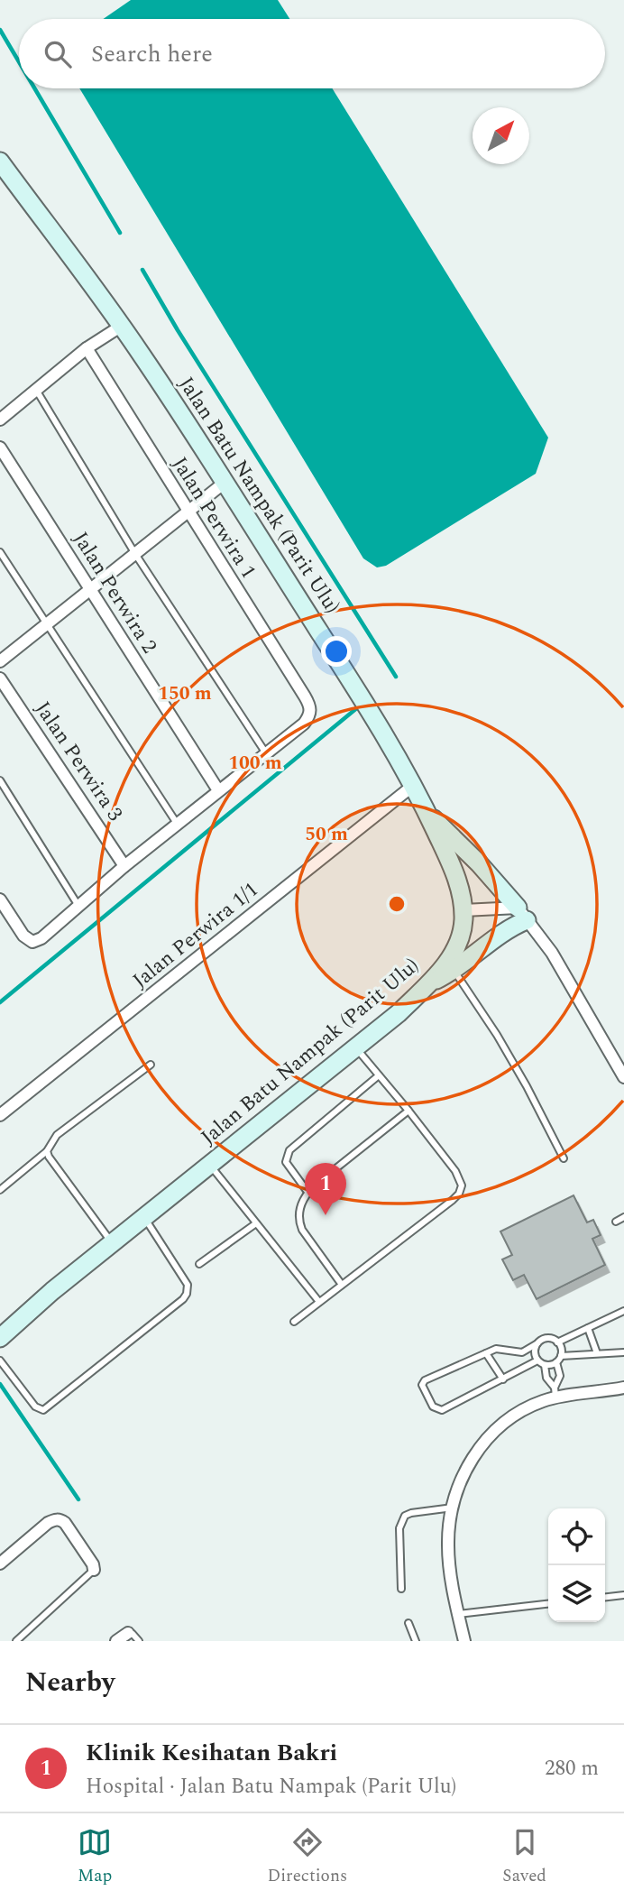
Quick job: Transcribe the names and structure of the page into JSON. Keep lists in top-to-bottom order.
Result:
{
  "streets": {
    "street": [
      "Jalan Batu Nampak (Parit Ulu)",
      "Jalan Perwira 1",
      "Jalan Perwira 2",
      "Jalan Perwira 3",
      "Jalan Perwira 1/1"
    ]
  },
  "crossings": [
    ["Jalan Batu Nampak (Parit Ulu)", "Jalan Perwira 1/1"]
  ],
  "north": "top right",
  "page": {
    "search": "Search here",
    "pins": "1",
    "heading": "Nearby",
    "list": [
      {
        "mark": "1",
        "name": "Klinik Kesihatan Bakri",
        "note": "Hospital · Jalan Batu Nampak (Parit Ulu)",
        "value": "280 m"
      }
    ],
    "nav": ["Map", "Directions", "Saved"]
  },
  "rings": ["150 m", "100 m", "50 m"]
}
